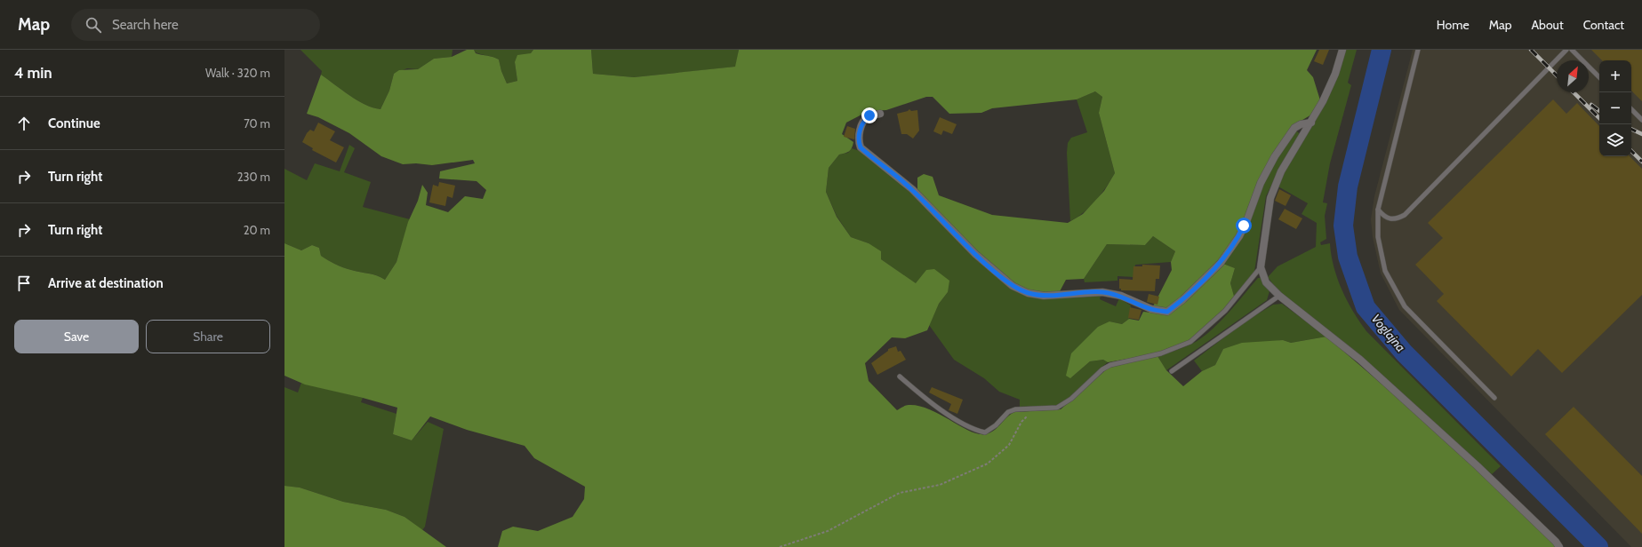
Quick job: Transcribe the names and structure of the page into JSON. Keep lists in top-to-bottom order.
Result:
{
  "water": ["Voglajna"],
  "north": "top right",
  "page": {
    "header": "Map",
    "search": "Search here",
    "nav": [
      "Home",
      "Map",
      "About",
      "Contact"
    ],
    "heading": ["4 min", "Walk · 320 m"],
    "map_buttons": ["+", "−"],
    "list": [
      ["Continue", "70 m"],
      ["Turn right", "230 m"],
      ["Turn right", "20 m"],
      "Arrive at destination"
    ],
    "buttons": ["Save", "Share"]
  }
}
